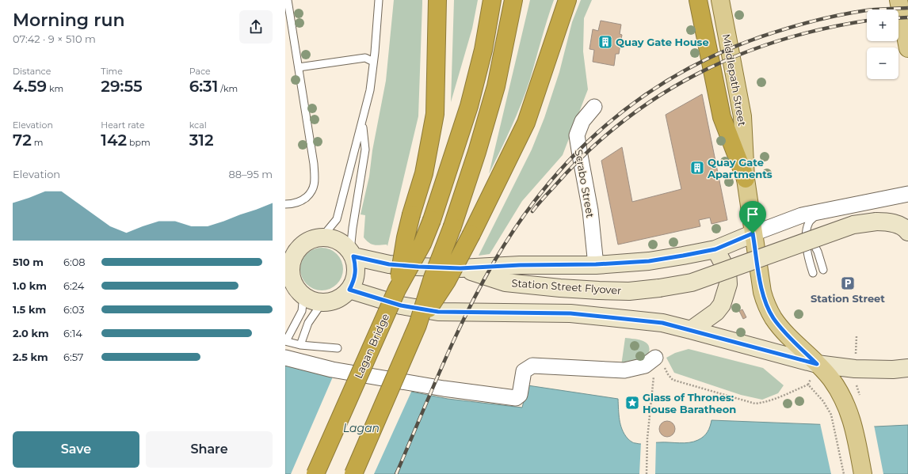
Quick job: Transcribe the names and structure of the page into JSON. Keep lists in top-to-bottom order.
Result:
{
  "streets": {
    "highway": ["Lagan Bridge"],
    "main road": ["Middlepath Street"],
    "street": ["Scrabo Street", "Station Street Flyover"]
  },
  "water": ["Lagan"],
  "places": {
    "building": ["Quay Gate House", "Quay Gate Apartments"],
    "parking": ["Station Street"],
    "place": ["Glass of Thrones: House Baratheon"]
  },
  "page": {
    "heading": ["Morning run", "07:42 · 9 × 510 m"],
    "map_buttons": ["+", "−"],
    "stats": [
      ["Distance", "4.59 km"],
      ["Time", "29:55"],
      ["Pace", "6:31 /km"],
      ["Elevation", "72 m"],
      ["Heart rate", "142 bpm"],
      ["kcal", "312"]
    ],
    "chart": ["Elevation", "88–95 m"],
    "list": [
      {
        "name": "510 m",
        "note": "6:08"
      },
      {
        "name": "1.0 km",
        "note": "6:24"
      },
      {
        "name": "1.5 km",
        "note": "6:03"
      },
      {
        "name": "2.0 km",
        "note": "6:14"
      },
      {
        "name": "2.5 km",
        "note": "6:57"
      }
    ],
    "buttons": ["Save", "Share"]
  }
}
